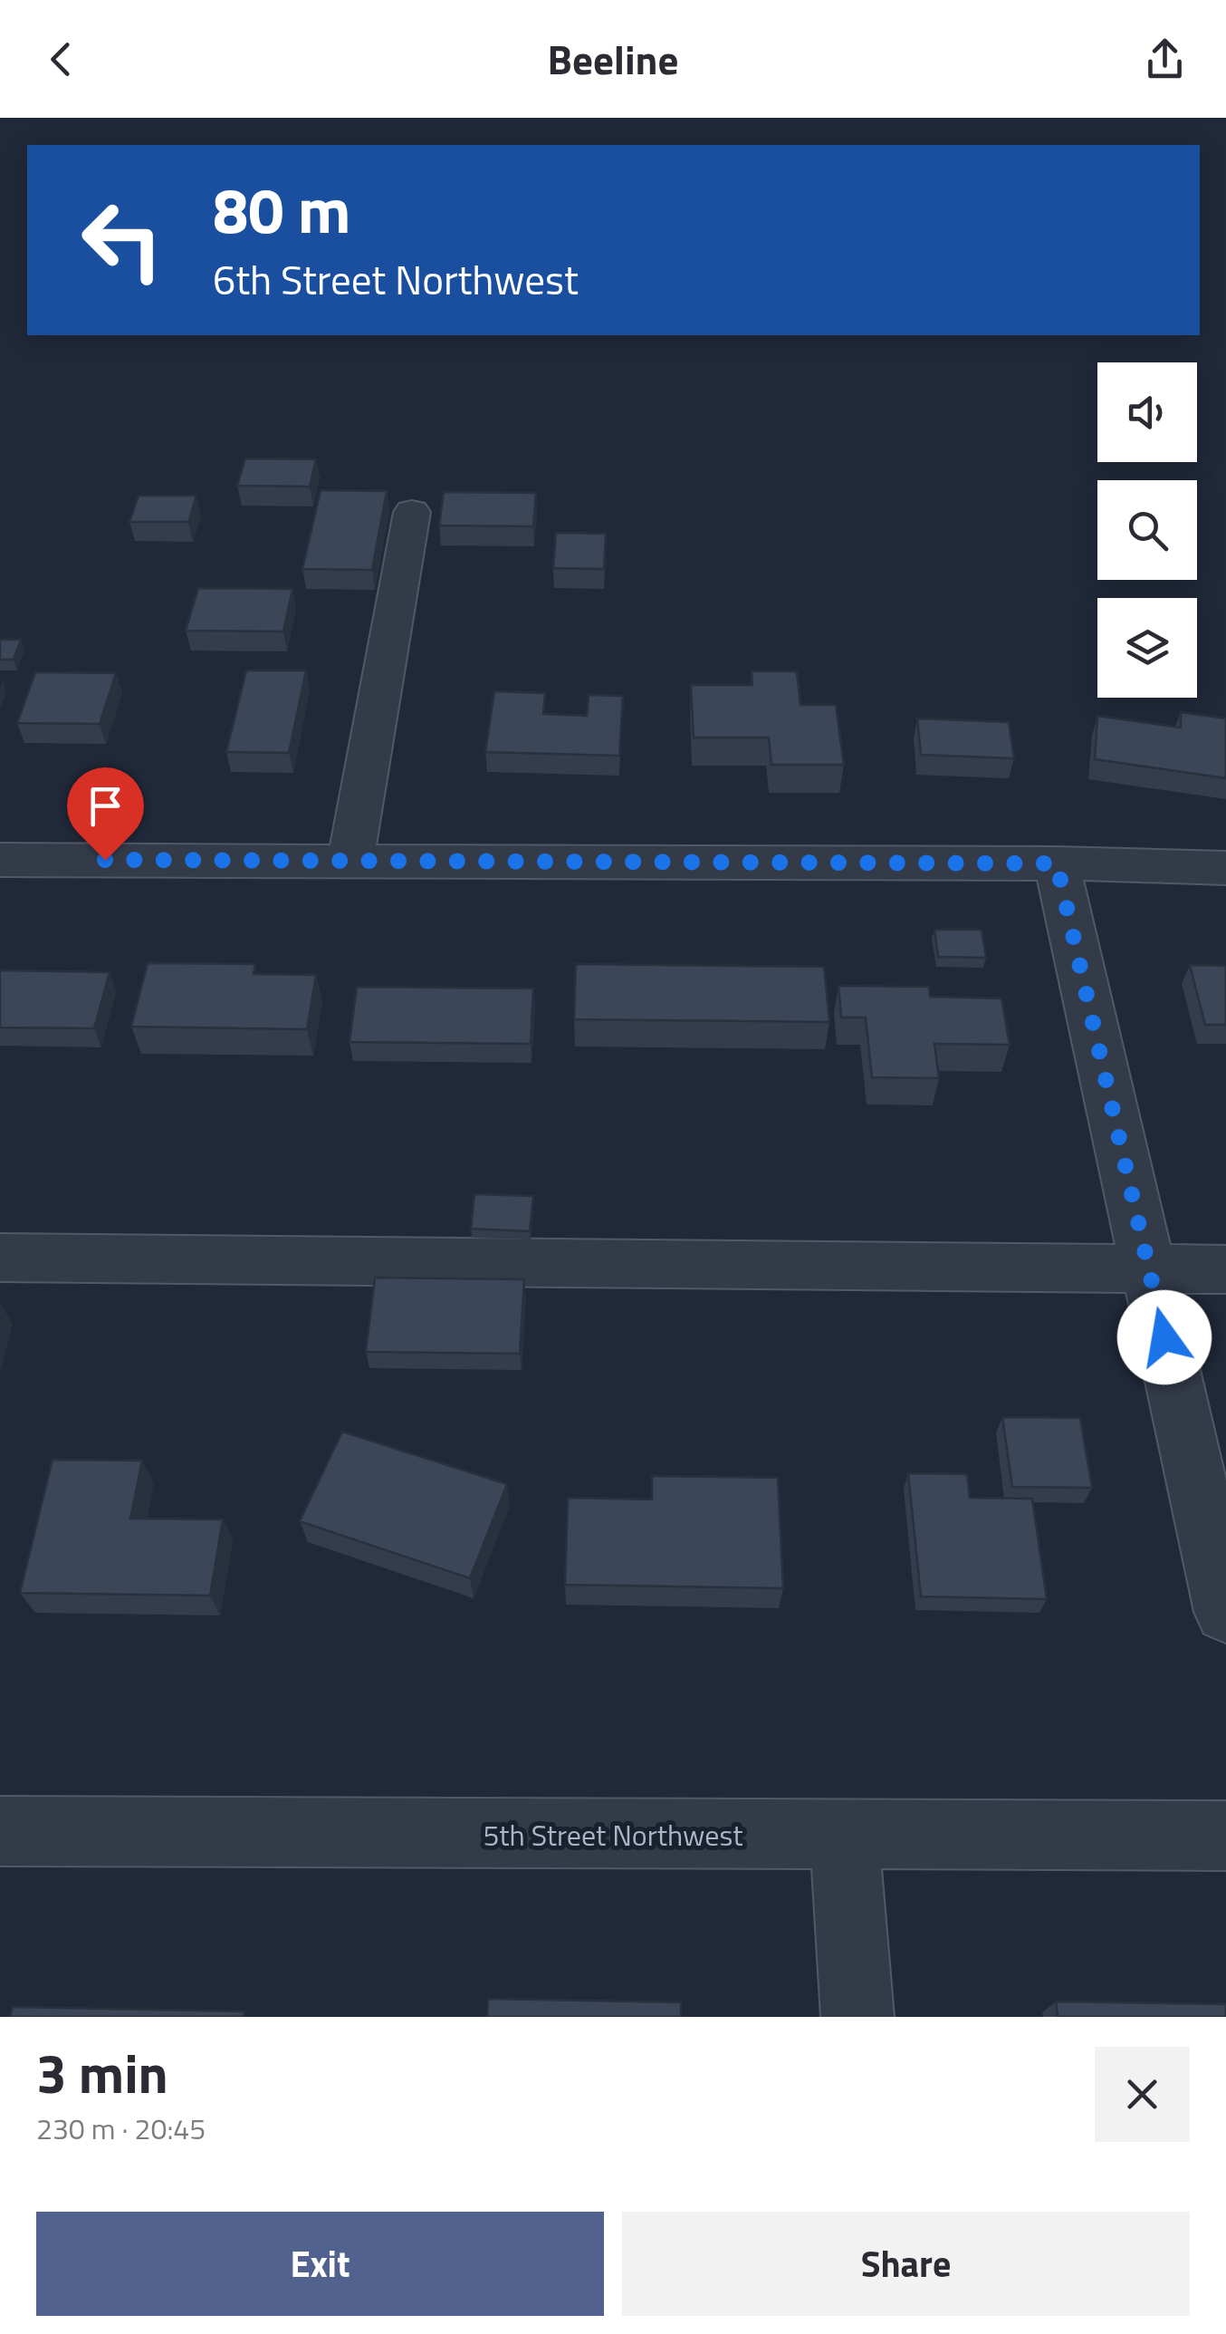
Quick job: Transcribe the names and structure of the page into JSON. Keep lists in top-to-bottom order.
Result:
{
  "streets": {
    "street": ["5th Street Northwest"]
  },
  "page": {
    "header": "Beeline",
    "turn": ["80 m", "6th Street Northwest"],
    "heading": ["3 min", "230 m · 20:45"],
    "buttons": ["Exit", "Share"]
  }
}
